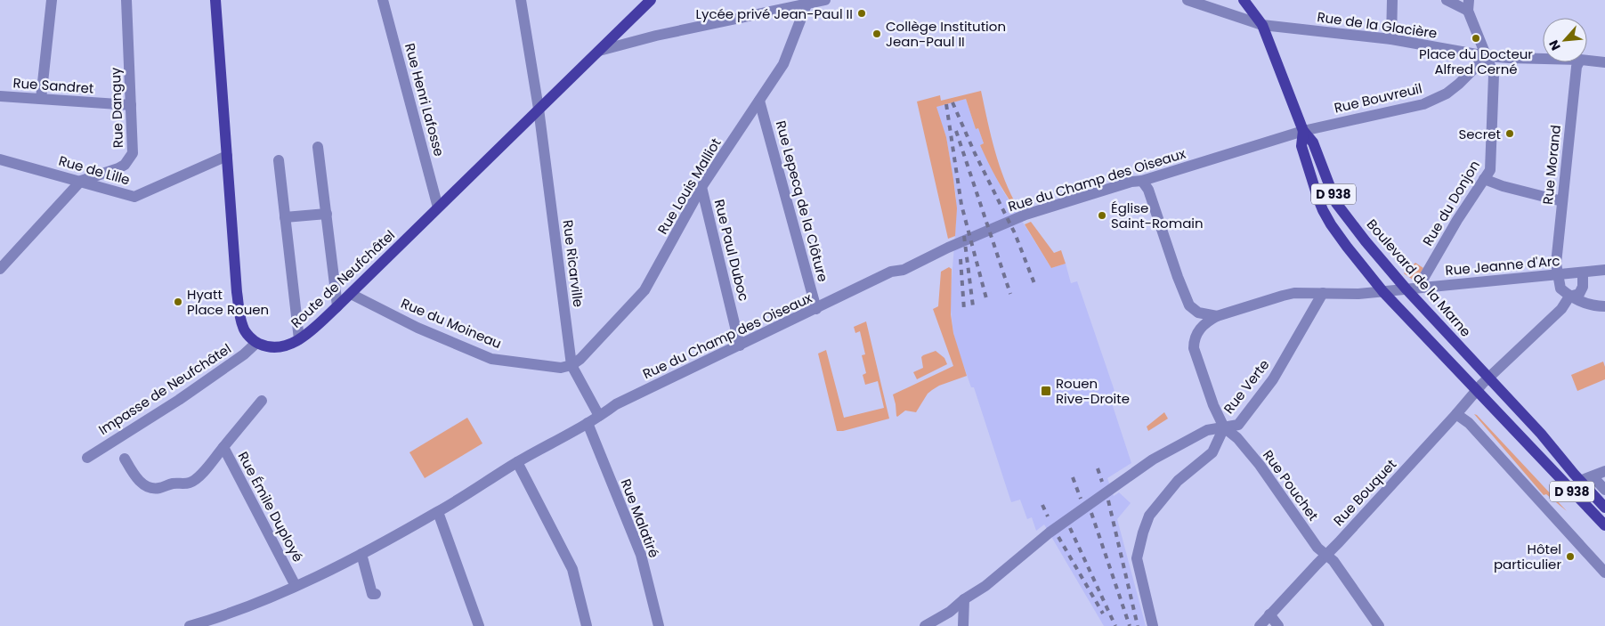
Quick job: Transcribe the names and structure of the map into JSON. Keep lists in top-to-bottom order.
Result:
{
  "streets": {
    "main road": ["D 938", "Boulevard de la Marne", "Route de Neufchâtel"],
    "street": [
      "Rue de la Glacière",
      "Rue Sandret",
      "Rue Bouvreuil",
      "Rue Henri Lafosse",
      "Rue Danguy",
      "Rue Morand",
      "Rue de Lille",
      "Rue du Champ des Oiseaux",
      "Rue Louis Malliot",
      "Rue Lepecq de la Clôture",
      "Rue du Donjon",
      "Rue Paul Duboc",
      "Rue Ricarville",
      "Rue Jeanne d'Arc",
      "Rue du Moineau",
      "Rue Verte",
      "Impasse de Neufchâtel",
      "Rue Pouchet",
      "Rue Bouquet",
      "Rue Émile Duployé",
      "Rue Malatiré"
    ]
  },
  "crossings": [
    ["Rue de la Glacière", "Rue Bouvreuil"],
    ["Rue de la Glacière", "D 938"],
    ["Rue de la Glacière", "Rue du Donjon"],
    ["Rue Sandret", "Rue Danguy"],
    ["Rue Bouvreuil", "Rue du Champ des Oiseaux"],
    ["Rue Bouvreuil", "D 938"],
    ["Rue Bouvreuil", "Rue du Donjon"],
    ["Rue Bouvreuil", "Boulevard de la Marne"],
    ["Rue Henri Lafosse", "Route de Neufchâtel"],
    ["Rue Danguy", "Rue de Lille"],
    ["Rue Morand", "Rue Jeanne d'Arc"],
    ["Rue du Champ des Oiseaux", "D 938"],
    ["Rue du Champ des Oiseaux", "Rue Lepecq de la Clôture"],
    ["Rue du Champ des Oiseaux", "Rue Paul Duboc"],
    ["Rue du Champ des Oiseaux", "Rue Ricarville"],
    ["Rue du Champ des Oiseaux", "Boulevard de la Marne"],
    ["Rue du Champ des Oiseaux", "Rue Émile Duployé"],
    ["Rue du Champ des Oiseaux", "Rue Malatiré"],
    ["Rue Louis Malliot", "Rue Lepecq de la Clôture"],
    ["Rue Louis Malliot", "Rue Paul Duboc"],
    ["Rue Louis Malliot", "Rue Ricarville"],
    ["Rue Louis Malliot", "Rue du Moineau"],
    ["D 938", "Rue Jeanne d'Arc"],
    ["D 938", "Boulevard de la Marne"],
    ["D 938", "Rue Bouquet"],
    ["Rue du Donjon", "Rue Jeanne d'Arc"],
    ["Rue Ricarville", "Route de Neufchâtel"],
    ["Rue Ricarville", "Rue du Moineau"],
    ["Rue Jeanne d'Arc", "Boulevard de la Marne"],
    ["Rue Jeanne d'Arc", "Rue Verte"],
    ["Rue Jeanne d'Arc", "Rue Bouquet"],
    ["Boulevard de la Marne", "Rue Bouquet"],
    ["Route de Neufchâtel", "Rue du Moineau"],
    ["Route de Neufchâtel", "Impasse de Neufchâtel"],
    ["Rue Verte", "Rue Pouchet"],
    ["Rue Pouchet", "Rue Bouquet"]
  ],
  "places": {
    "other": [
      "Lycée privé Jean-Paul II",
      "Collège Institution Jean-Paul II",
      "Place du Docteur Alfred Cerné",
      "Secret",
      "Église Saint-Romain",
      "Hyatt Place Rouen",
      "Hôtel particulier"
    ],
    "transit": ["Rouen Rive-Droite"]
  },
  "north": "bottom left"
}
